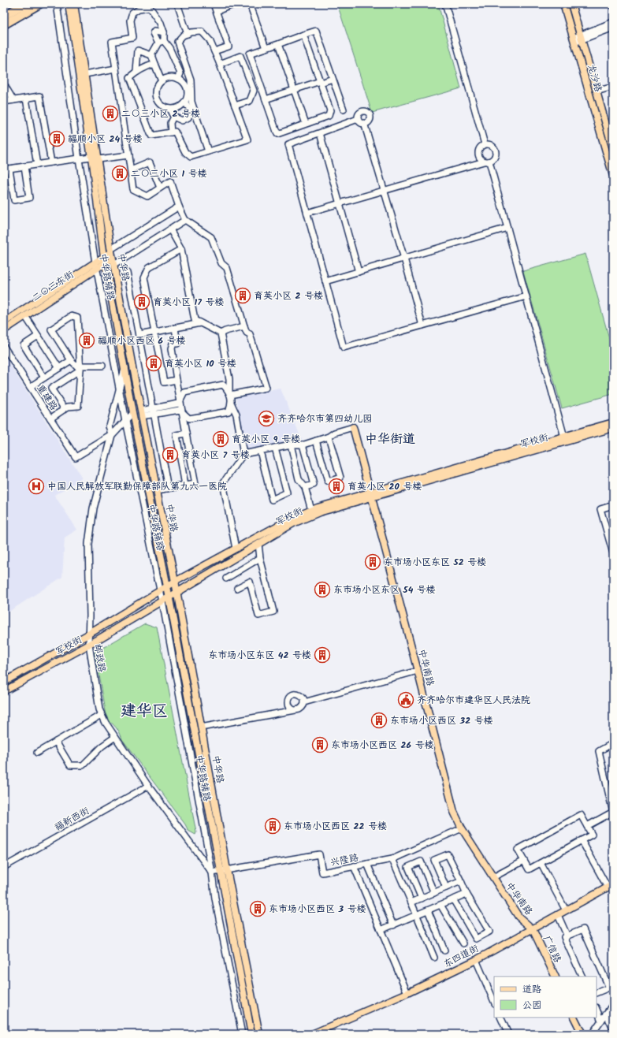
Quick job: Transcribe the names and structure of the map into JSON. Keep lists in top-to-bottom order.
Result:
{
  "streets": {
    "main road": [
      "龙沙路",
      "中华路",
      "二〇三东街",
      "军校街",
      "中华南路",
      "广信路",
      "东四道街"
    ],
    "street": [
      "中华路辅路",
      "重建路",
      "邮政路",
      "福新西街",
      "兴隆路"
    ]
  },
  "crossings": [
    ["中华路", "二〇三东街"],
    ["中华路", "军校街"],
    ["中华路", "邮政路"],
    ["中华路", "兴隆路"],
    ["中华路辅路", "二〇三东街"],
    ["中华路辅路", "军校街"],
    ["中华路辅路", "邮政路"],
    ["重建路", "邮政路"],
    ["军校街", "邮政路"],
    ["军校街", "中华南路"],
    ["邮政路", "福新西街"],
    ["中华南路", "兴隆路"],
    ["中华南路", "广信路"],
    ["中华南路", "东四道街"],
    ["广信路", "东四道街"]
  ],
  "districts": ["中华街道", "建华区"],
  "places": {
    "building": [
      "二〇三小区 2 号楼",
      "福顺小区 24 号楼",
      "二〇三小区 1 号楼",
      "育英小区 2 号楼",
      "育英小区 17 号楼",
      "福顺小区西区 6 号楼",
      "育英小区 10 号楼",
      "育英小区 9 号楼",
      "育英小区 7 号楼",
      "育英小区 20 号楼",
      "东市场小区东区 52 号楼",
      "东市场小区东区 54 号楼",
      "东市场小区东区 42 号楼",
      "东市场小区西区 32 号楼",
      "东市场小区西区 26 号楼",
      "东市场小区西区 22 号楼",
      "东市场小区西区 3 号楼"
    ],
    "school or university": ["齐齐哈尔市第四幼儿园"],
    "hospital": ["中国人民解放军联勤保障部队第九六一医院"],
    "public building": ["齐齐哈尔市建华区人民法院"]
  },
  "legend": ["道路", "公园"]
}
